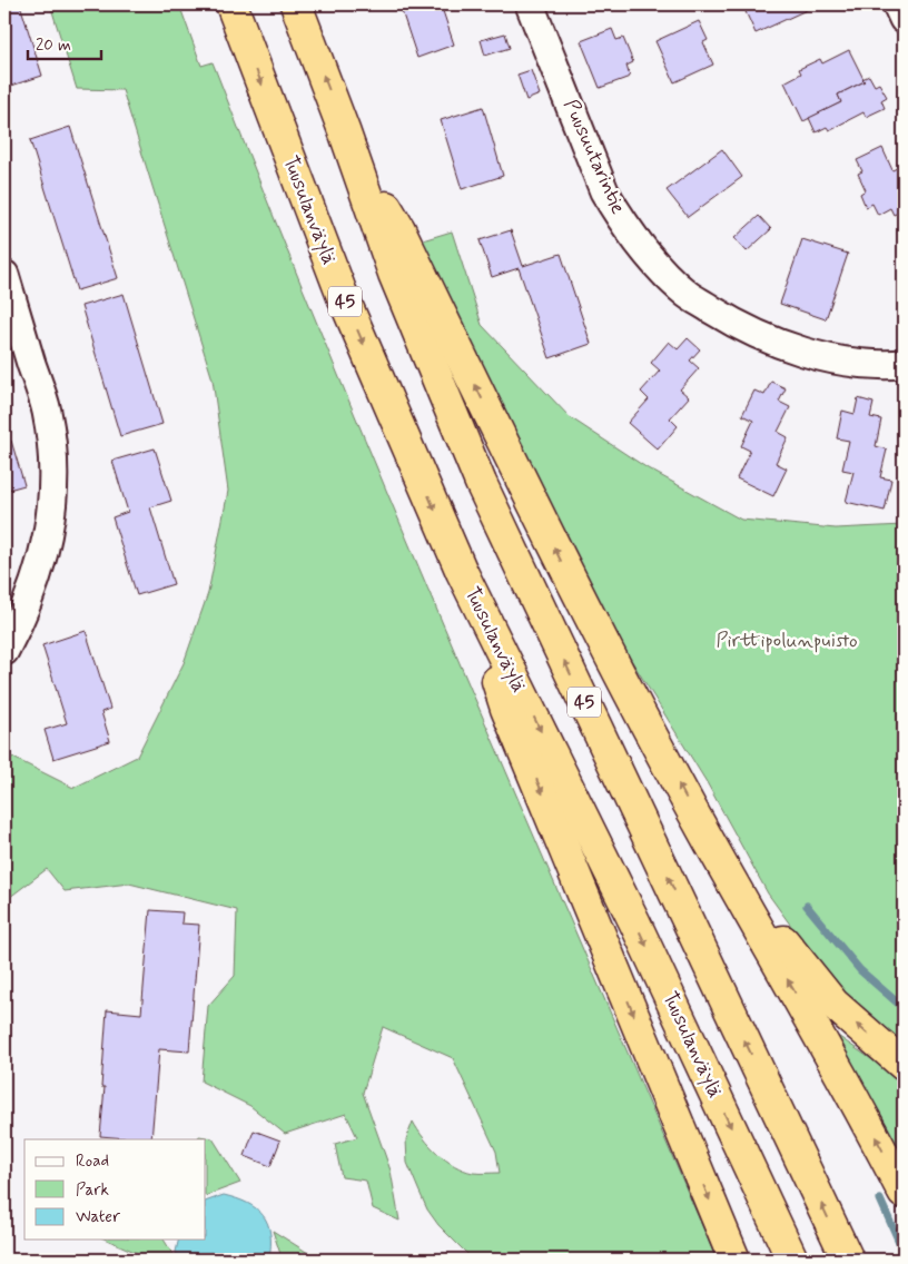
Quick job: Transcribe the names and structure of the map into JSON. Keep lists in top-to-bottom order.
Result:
{
  "streets": {
    "highway": ["Tuusulanväylä", "45"],
    "street": ["Puusuutarintie"]
  },
  "parks": ["Pirttipolunpuisto"],
  "legend": ["Road", "Park", "Water"],
  "scale_bar": "20 m"
}
